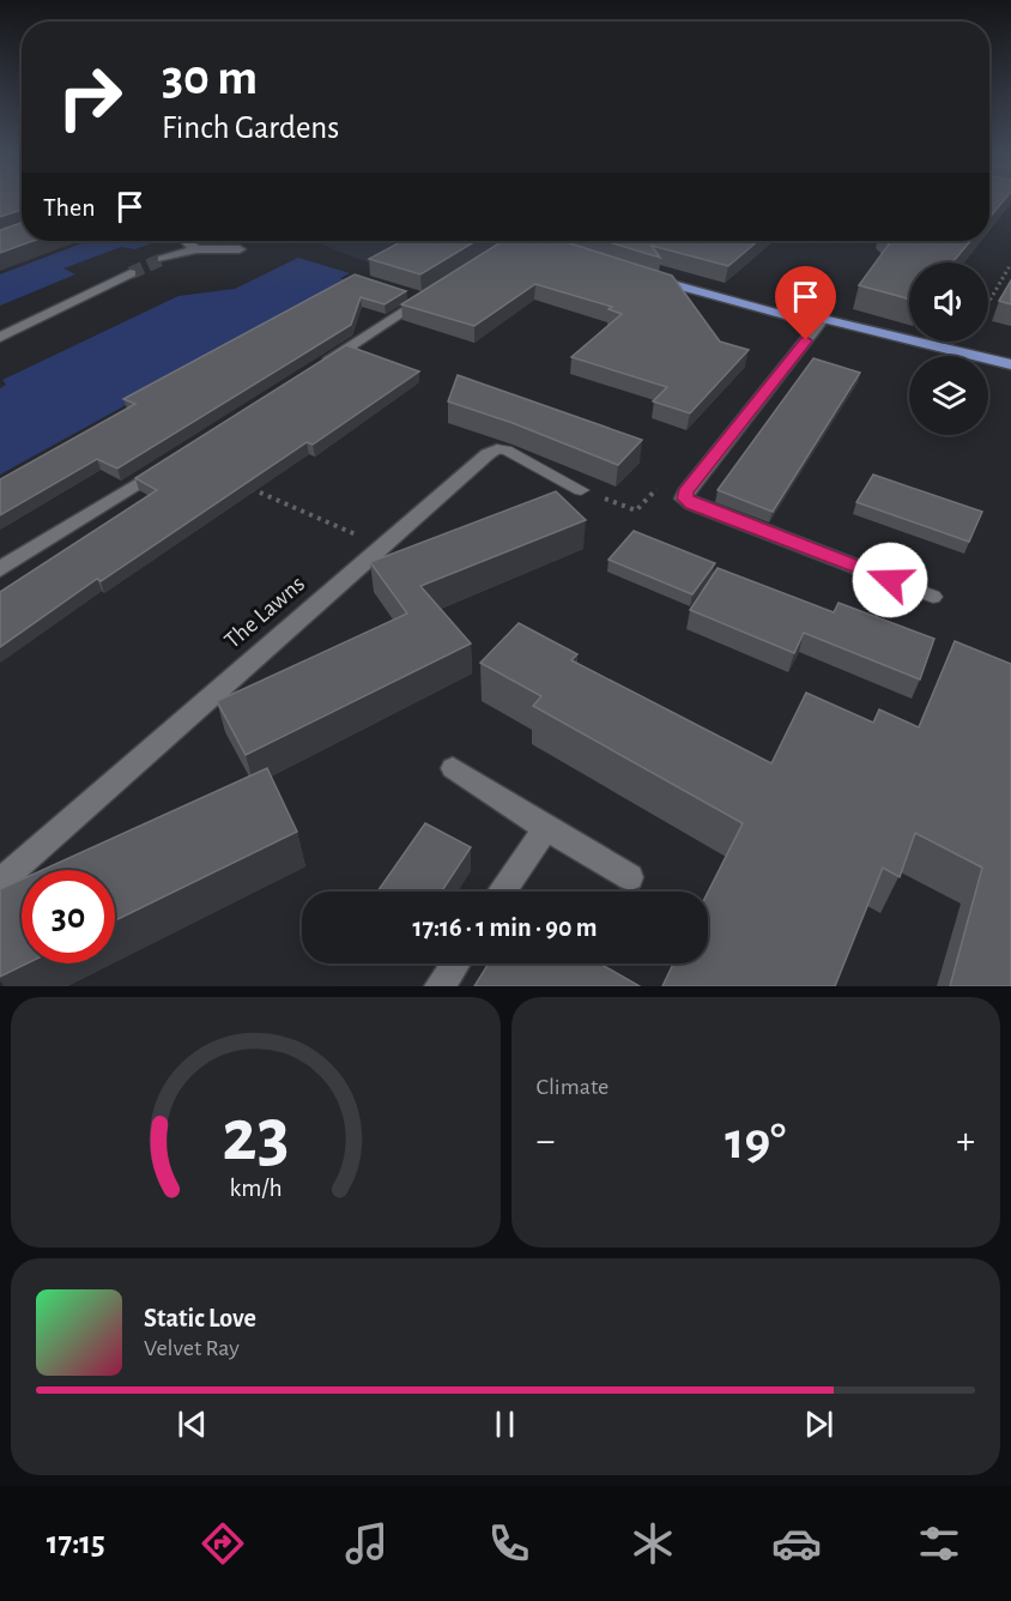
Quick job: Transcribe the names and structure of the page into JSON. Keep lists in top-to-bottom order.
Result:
{
  "streets": {
    "street": ["The Lawns"]
  },
  "page": {
    "turn": ["30 m", "Finch Gardens"],
    "then": "Then",
    "limit": "30",
    "trip": "17:16 · 1 min · 90 m",
    "tile": "Climate",
    "heat": ["−", "19°", "+"],
    "song": ["Static Love", "Velvet Ray"],
    "tabs": "17:15",
    "gauge": ["23", "km/h"]
  }
}
